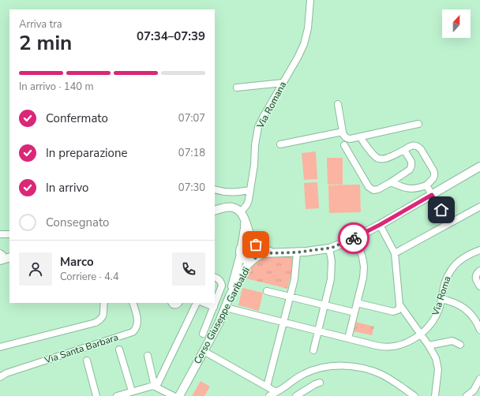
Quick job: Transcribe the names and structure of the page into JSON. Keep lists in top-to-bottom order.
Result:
{
  "streets": {
    "main road": ["Corso Giuseppe Garibaldi"],
    "street": ["Via Romana", "Via Roma", "Via Santa Barbara"]
  },
  "crossings": [
    ["Via Roma", "Corso Giuseppe Garibaldi"]
  ],
  "north": "top",
  "page": {
    "heading": ["2 min", "Arriva tra", "07:34–07:39"],
    "panel": ["Marco", "Corriere · 4.4"],
    "bar": "In arrivo · 140 m",
    "list": [
      ["Confermato", "07:07"],
      ["In preparazione", "07:18"],
      ["In arrivo", "07:30"],
      "Consegnato"
    ]
  }
}
